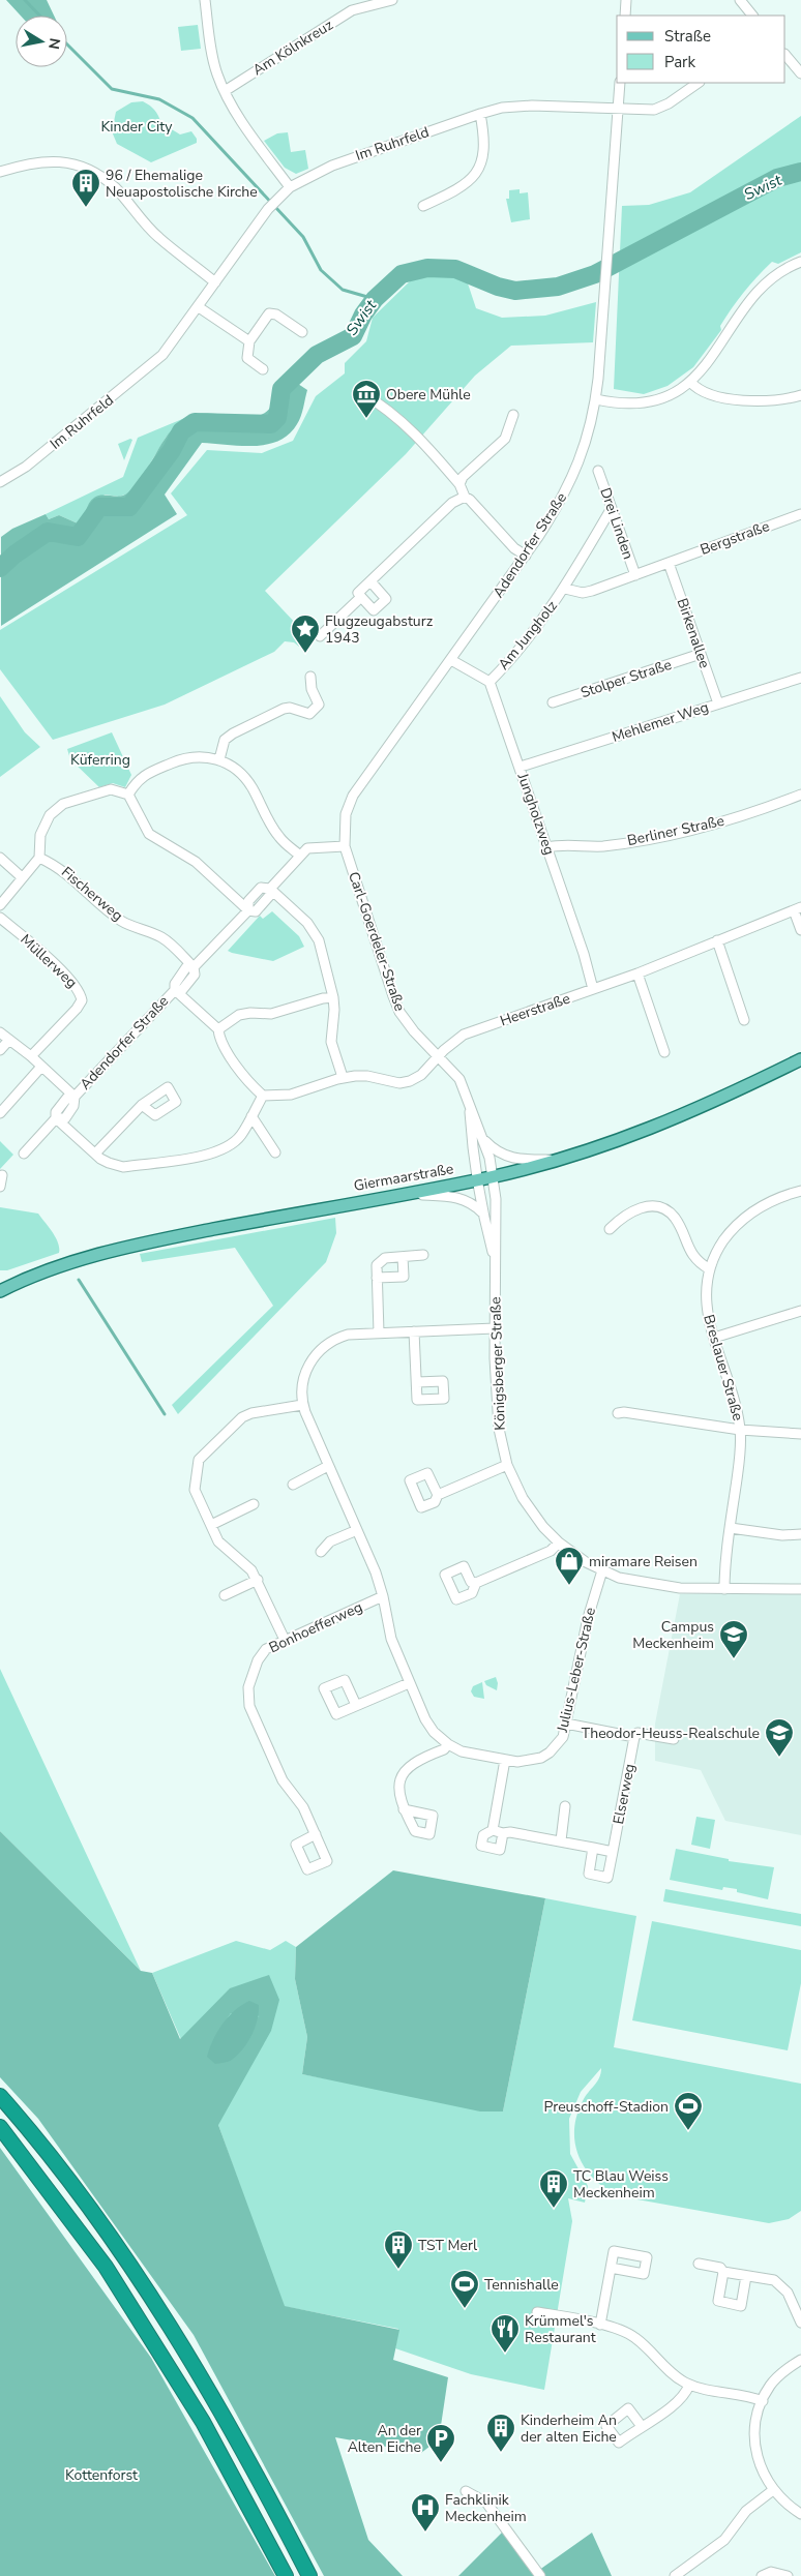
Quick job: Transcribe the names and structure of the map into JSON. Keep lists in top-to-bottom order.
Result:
{
  "streets": {
    "main road": ["Giermaarstraße"],
    "street": [
      "Am Kölnkreuz",
      "Im Ruhrfeld",
      "Drei Linden",
      "Bergstraße",
      "Adendorfer Straße",
      "Birkenallee",
      "Am Jungholz",
      "Stolper Straße",
      "Mehlemer Weg",
      "Jungholzweg",
      "Berliner Straße",
      "Fischerweg",
      "Carl-Goerdeler-Straße",
      "Müllerweg",
      "Heerstraße",
      "Königsberger Straße",
      "Breslauer Straße",
      "Bonhoefferweg",
      "Julius-Leber-Straße",
      "Elserweg"
    ]
  },
  "crossings": [
    ["Im Ruhrfeld", "Adendorfer Straße"],
    ["Drei Linden", "Am Jungholz"],
    ["Bergstraße", "Birkenallee"],
    ["Bergstraße", "Am Jungholz"],
    ["Adendorfer Straße", "Fischerweg"],
    ["Adendorfer Straße", "Carl-Goerdeler-Straße"],
    ["Birkenallee", "Am Jungholz"],
    ["Birkenallee", "Stolper Straße"],
    ["Birkenallee", "Mehlemer Weg"],
    ["Am Jungholz", "Jungholzweg"],
    ["Mehlemer Weg", "Jungholzweg"],
    ["Jungholzweg", "Berliner Straße"],
    ["Jungholzweg", "Heerstraße"],
    ["Carl-Goerdeler-Straße", "Heerstraße"],
    ["Carl-Goerdeler-Straße", "Giermaarstraße"],
    ["Carl-Goerdeler-Straße", "Königsberger Straße"],
    ["Giermaarstraße", "Königsberger Straße"],
    ["Königsberger Straße", "Breslauer Straße"],
    ["Königsberger Straße", "Julius-Leber-Straße"],
    ["Bonhoefferweg", "Julius-Leber-Straße"]
  ],
  "water": ["Swist"],
  "parks": ["Kinder City", "Küferring", "Kottenforst"],
  "places": {
    "building": [
      "96 / Ehemalige Neuapostolische Kirche",
      "TC Blau Weiss Meckenheim",
      "TST Merl",
      "Kinderheim An der alten Eiche"
    ],
    "museum": ["Obere Mühle"],
    "place": ["Flugzeugabsturz 1943"],
    "shop": ["miramare Reisen"],
    "school or university": ["Campus Meckenheim", "Theodor-Heuss-Realschule"],
    "sports": ["Preuschoff-Stadion", "Tennishalle"],
    "restaurant": ["Krümmel's Restaurant"],
    "parking": ["An der Alten Eiche"],
    "hospital": ["Fachklinik Meckenheim"]
  },
  "legend": ["Straße", "Park"],
  "north": "right"
}
